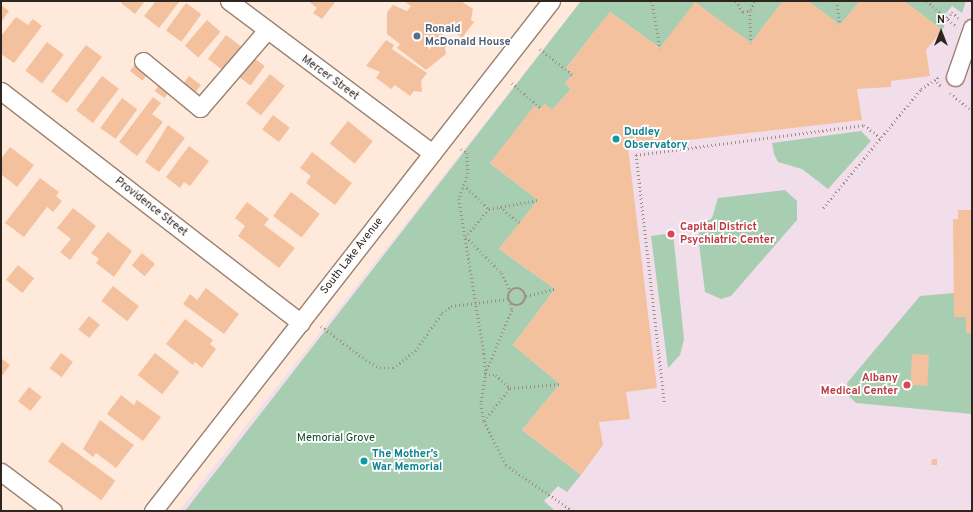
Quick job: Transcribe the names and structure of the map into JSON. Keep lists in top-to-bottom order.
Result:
{
  "streets": {
    "street": ["Mercer Street", "Providence Street", "South Lake Avenue"]
  },
  "crossings": [
    ["Mercer Street", "South Lake Avenue"],
    ["Providence Street", "South Lake Avenue"]
  ],
  "parks": ["Memorial Grove"],
  "places": [
    "Ronald McDonald House",
    "Dudley Observatory",
    "Capital District Psychiatric Center",
    "Albany Medical Center",
    "The Mother’s War Memorial"
  ],
  "north": "top"
}
